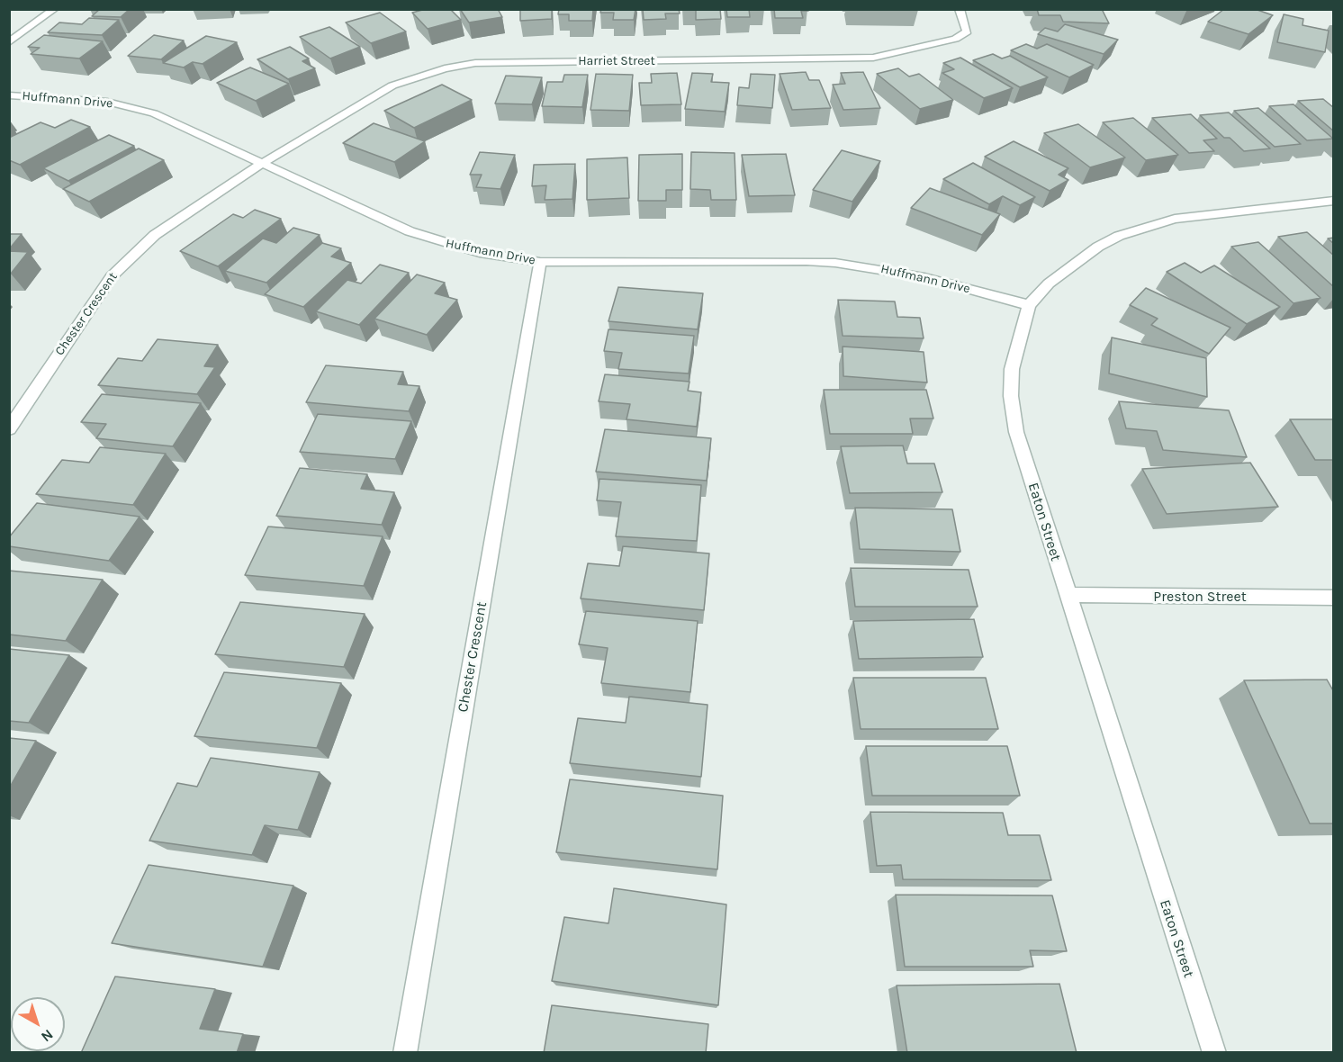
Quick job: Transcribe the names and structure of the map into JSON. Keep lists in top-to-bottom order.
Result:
{
  "streets": {
    "street": [
      "Harriet Street",
      "Huffmann Drive",
      "Chester Crescent",
      "Eaton Street",
      "Preston Street"
    ]
  },
  "crossings": [
    ["Harriet Street", "Huffmann Drive"],
    ["Harriet Street", "Chester Crescent"],
    ["Huffmann Drive", "Chester Crescent"],
    ["Huffmann Drive", "Eaton Street"],
    ["Eaton Street", "Preston Street"]
  ],
  "north": "bottom right"
}
